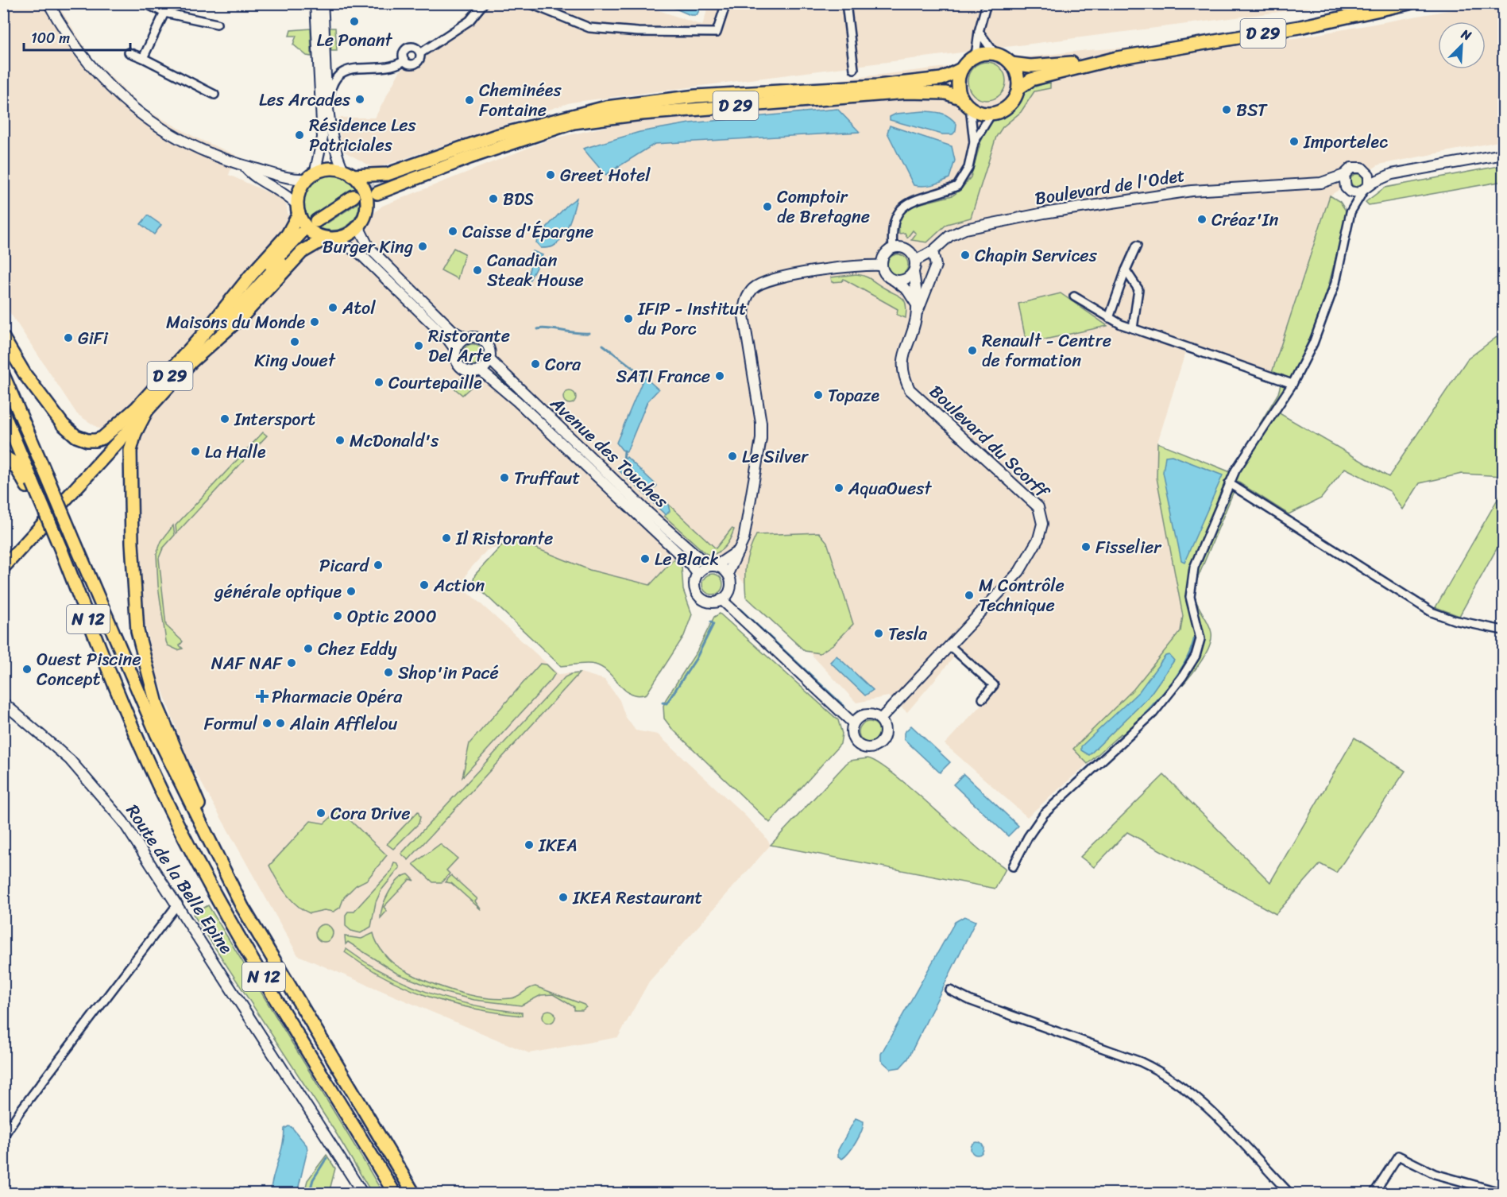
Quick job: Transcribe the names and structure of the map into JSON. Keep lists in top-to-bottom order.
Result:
{
  "streets": {
    "main road": ["D 29", "N 12"],
    "street": [
      "Boulevard de l'Odet",
      "Boulevard du Scorff",
      "Avenue des Touches",
      "Route de la Belle Epine"
    ]
  },
  "crossings": [
    ["Boulevard de l'Odet", "Boulevard du Scorff"]
  ],
  "places": {
    "other": [
      "Le Ponant",
      "Les Arcades",
      "Cheminées Fontaine",
      "BST",
      "Résidence Les Patriciales",
      "Importelec",
      "Greet Hotel",
      "BDS",
      "Comptoir de Bretagne",
      "Créaz'In",
      "Caisse d'Épargne",
      "Burger King",
      "Chapin Services",
      "Canadian Steak House",
      "Atol",
      "IFIP - Institut du Porc",
      "Maisons du Monde",
      "GiFi",
      "King Jouet",
      "Ristorante Del Arte",
      "Renault - Centre de formation",
      "Cora",
      "SATI France",
      "Courtepaille",
      "Topaze",
      "Intersport",
      "McDonald's",
      "La Halle",
      "Le Silver",
      "Truffaut",
      "AquaOuest",
      "Il Ristorante",
      "Fisselier",
      "Le Black",
      "Picard",
      "Action",
      "générale optique",
      "M Contrôle Technique",
      "Optic 2000",
      "Tesla",
      "Chez Eddy",
      "NAF NAF",
      "Ouest Piscine Concept",
      "Shop'in Pacé",
      "Formul",
      "Alain Afflelou",
      "Cora Drive",
      "IKEA",
      "IKEA Restaurant"
    ],
    "health": ["Pharmacie Opéra"]
  },
  "scale_bar": "100 m",
  "north": "top right"
}
